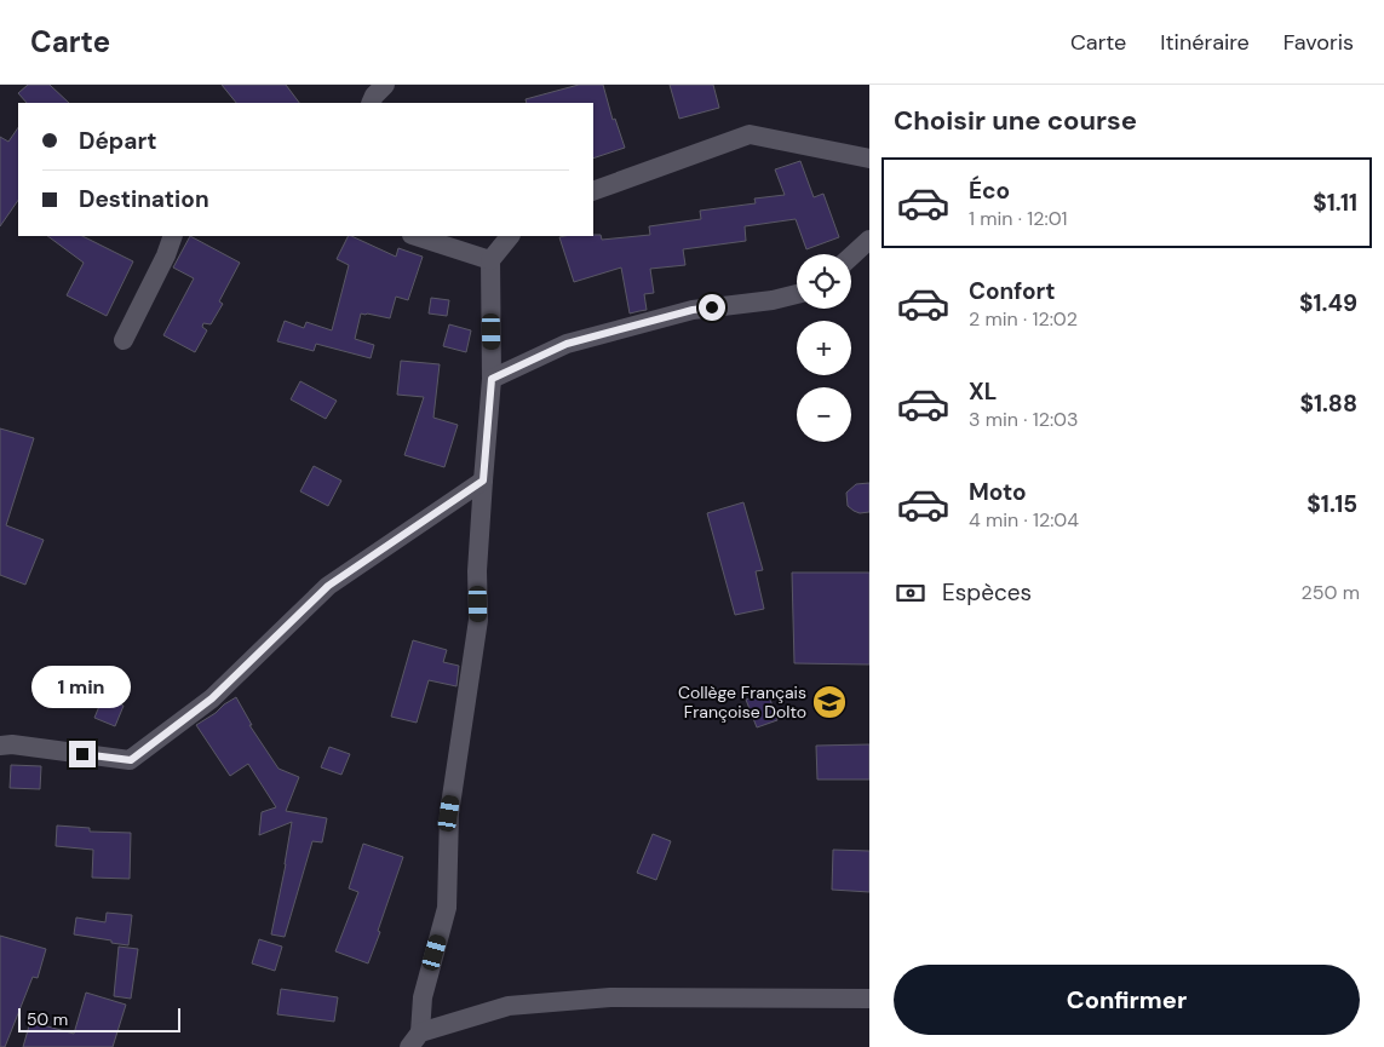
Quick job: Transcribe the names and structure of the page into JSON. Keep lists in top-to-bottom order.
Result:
{
  "places": {
    "school or university": ["Collège Français Françoise Dolto"]
  },
  "scale_bar": "50 m",
  "page": {
    "header": "Carte",
    "nav": ["Carte", "Itinéraire", "Favoris"],
    "heading": "Choisir une course",
    "banner": ["Départ", "Destination"],
    "list": [
      {
        "name": "Éco",
        "note": "1 min · 12:01",
        "value": "$1.11"
      },
      {
        "name": "Confort",
        "note": "2 min · 12:02",
        "value": "$1.49"
      },
      {
        "name": "XL",
        "note": "3 min · 12:03",
        "value": "$1.88"
      },
      {
        "name": "Moto",
        "note": "4 min · 12:04",
        "value": "$1.15"
      }
    ],
    "map_buttons": ["+", "−"],
    "pay": ["Espèces", "250 m"],
    "bubble": "1 min",
    "buttons": "Confirmer",
    "scale": "50 m"
  }
}
